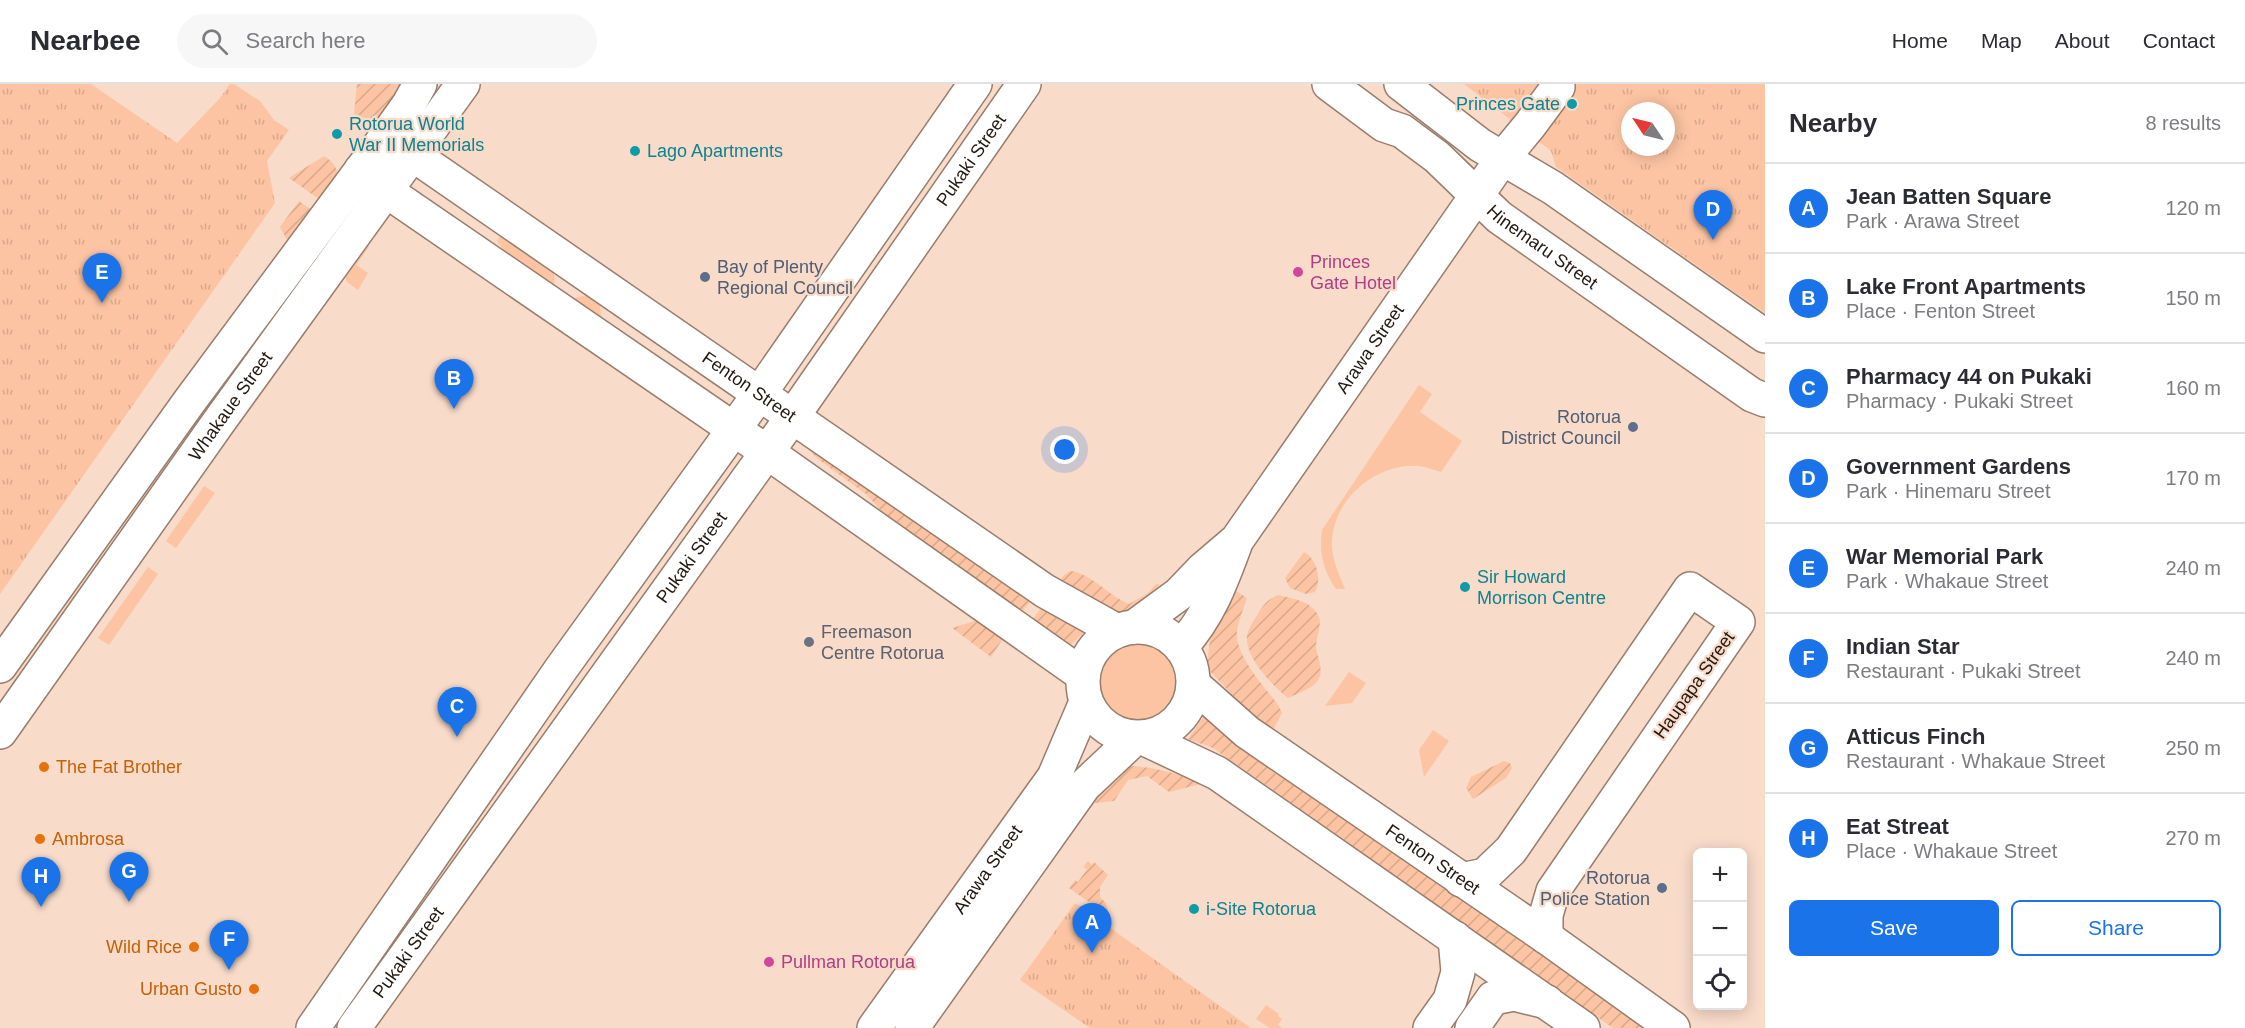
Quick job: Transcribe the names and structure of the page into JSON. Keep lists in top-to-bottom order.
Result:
{
  "streets": {
    "street": [
      "Pukaki Street",
      "Hinemaru Street",
      "Arawa Street",
      "Fenton Street",
      "Whakaue Street",
      "Haupapa Street"
    ]
  },
  "crossings": [
    ["Pukaki Street", "Fenton Street"],
    ["Hinemaru Street", "Arawa Street"],
    ["Arawa Street", "Fenton Street"],
    ["Fenton Street", "Whakaue Street"],
    ["Fenton Street", "Haupapa Street"]
  ],
  "places": [
    "Princes Gate",
    "Rotorua World War II Memorials",
    "Lago Apartments",
    "Princes Gate Hotel",
    "Bay of Plenty Regional Council",
    "Rotorua District Council",
    "Sir Howard Morrison Centre",
    "Freemason Centre Rotorua",
    "The Fat Brother",
    "Ambrosa",
    "Rotorua Police Station",
    "i-Site Rotorua",
    "Wild Rice",
    "Pullman Rotorua",
    "Urban Gusto"
  ],
  "north": "top left",
  "page": {
    "header": "Nearbee",
    "search": "Search here",
    "nav": [
      "Home",
      "Map",
      "About",
      "Contact"
    ],
    "heading": ["Nearby", "8 results"],
    "list": [
      {
        "mark": "A",
        "name": "Jean Batten Square",
        "note": "Park · Arawa Street",
        "value": "120 m"
      },
      {
        "mark": "B",
        "name": "Lake Front Apartments",
        "note": "Place · Fenton Street",
        "value": "150 m"
      },
      {
        "mark": "C",
        "name": "Pharmacy 44 on Pukaki",
        "note": "Pharmacy · Pukaki Street",
        "value": "160 m"
      },
      {
        "mark": "D",
        "name": "Government Gardens",
        "note": "Park · Hinemaru Street",
        "value": "170 m"
      },
      {
        "mark": "E",
        "name": "War Memorial Park",
        "note": "Park · Whakaue Street",
        "value": "240 m"
      },
      {
        "mark": "F",
        "name": "Indian Star",
        "note": "Restaurant · Pukaki Street",
        "value": "240 m"
      },
      {
        "mark": "G",
        "name": "Atticus Finch",
        "note": "Restaurant · Whakaue Street",
        "value": "250 m"
      },
      {
        "mark": "H",
        "name": "Eat Streat",
        "note": "Place · Whakaue Street",
        "value": "270 m"
      }
    ],
    "pins": [
      "D",
      "E",
      "B",
      "C",
      "G",
      "H",
      "A",
      "F"
    ],
    "map_buttons": ["+", "−"],
    "buttons": ["Save", "Share"]
  }
}
